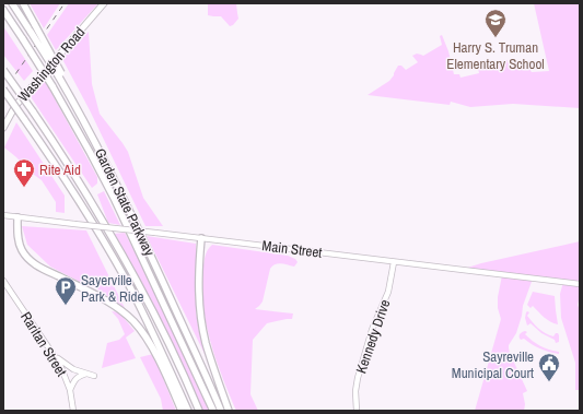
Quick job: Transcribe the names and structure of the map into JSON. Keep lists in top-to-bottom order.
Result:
{
  "streets": {
    "highway": ["Garden State Parkway"],
    "main road": [
      "Washington Road",
      "Main Street",
      "Kennedy Drive",
      "Raritan Street"
    ]
  },
  "crossings": [
    ["Main Street", "Kennedy Drive"]
  ],
  "places": {
    "school or university": ["Harry S. Truman Elementary School"],
    "pharmacy": ["Rite Aid"],
    "parking": ["Sayerville Park & Ride"],
    "public building": ["Sayreville Municipal Court"]
  }
}
